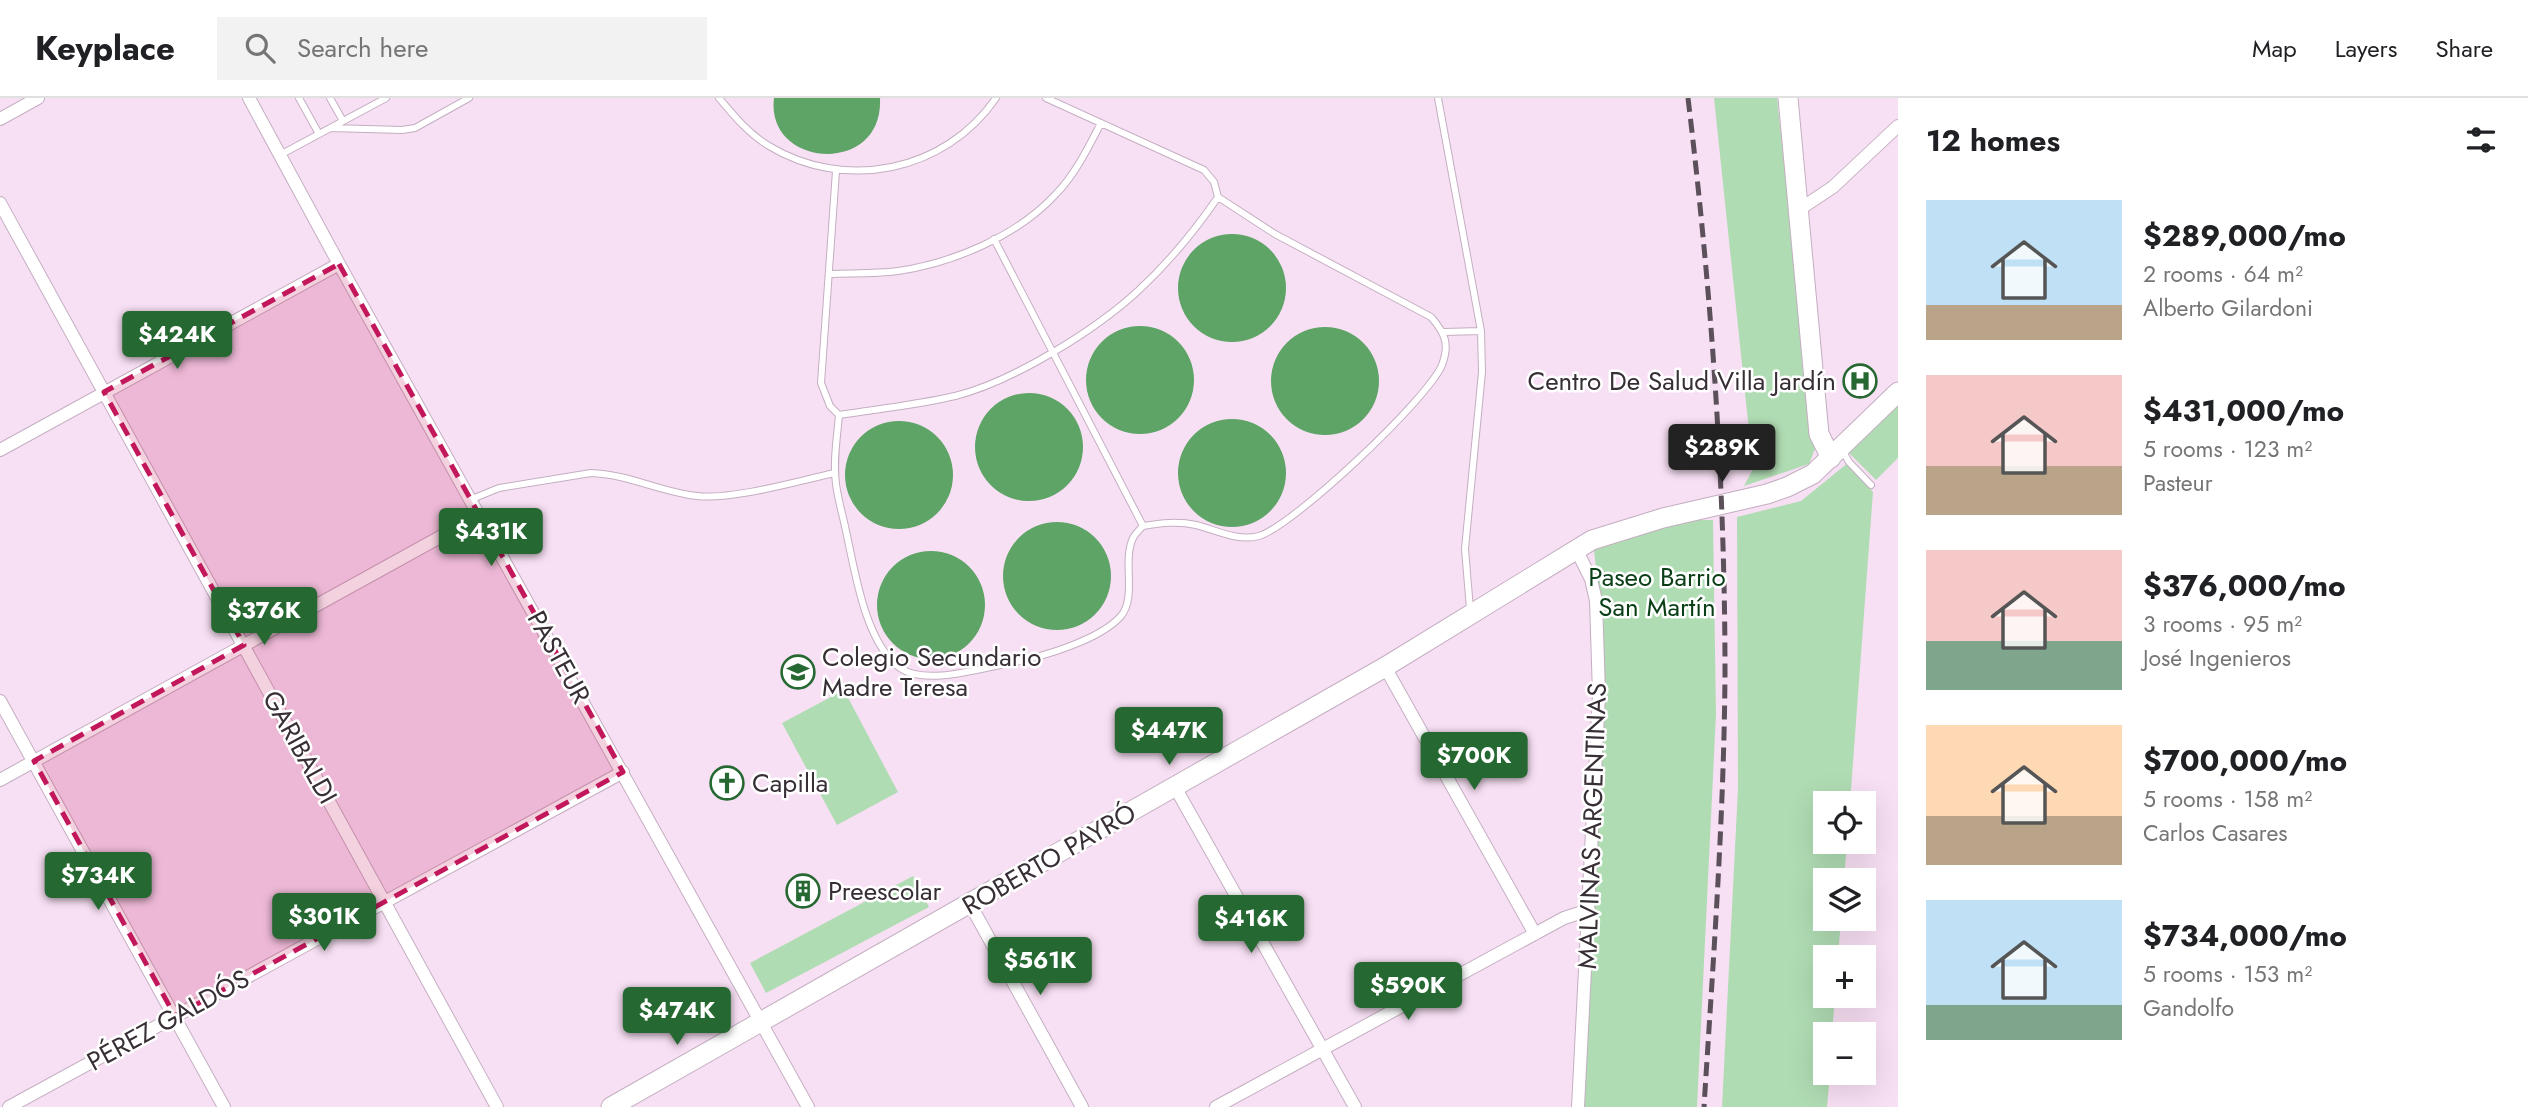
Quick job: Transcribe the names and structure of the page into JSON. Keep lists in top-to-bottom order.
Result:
{
  "streets": {
    "street": [
      "PASTEUR",
      "GARIBALDI",
      "MALVINAS ARGENTINAS",
      "ROBERTO PAYRÓ",
      "PÉREZ GALDÓS"
    ]
  },
  "crossings": [
    ["PASTEUR", "ROBERTO PAYRÓ"],
    ["PASTEUR", "PÉREZ GALDÓS"],
    ["GARIBALDI", "PÉREZ GALDÓS"],
    ["MALVINAS ARGENTINAS", "ROBERTO PAYRÓ"]
  ],
  "parks": ["Paseo Barrio San Martín"],
  "places": {
    "hospital": ["Centro De Salud Villa Jardín"],
    "school or university": ["Colegio Secundario Madre Teresa"],
    "church": ["Capilla"],
    "building": ["Preescolar"]
  },
  "page": {
    "header": "Keyplace",
    "search": "Search here",
    "nav": ["Map", "Layers", "Share"],
    "heading": "12 homes",
    "list": [
      {
        "name": "$289,000/mo",
        "note": "2 rooms · 64 m² · Alberto Gilardoni"
      },
      {
        "name": "$431,000/mo",
        "note": "5 rooms · 123 m² · Pasteur"
      },
      {
        "name": "$376,000/mo",
        "note": "3 rooms · 95 m² · José Ingenieros"
      },
      {
        "name": "$700,000/mo",
        "note": "5 rooms · 158 m² · Carlos Casares"
      },
      {
        "name": "$734,000/mo",
        "note": "5 rooms · 153 m² · Gandolfo"
      }
    ],
    "price": [
      "$424K",
      "$289K",
      "$431K",
      "$376K",
      "$447K",
      "$700K",
      "$734K",
      "$301K",
      "$416K",
      "$561K",
      "$590K",
      "$474K"
    ],
    "map_buttons": ["+", "−"]
  }
}
